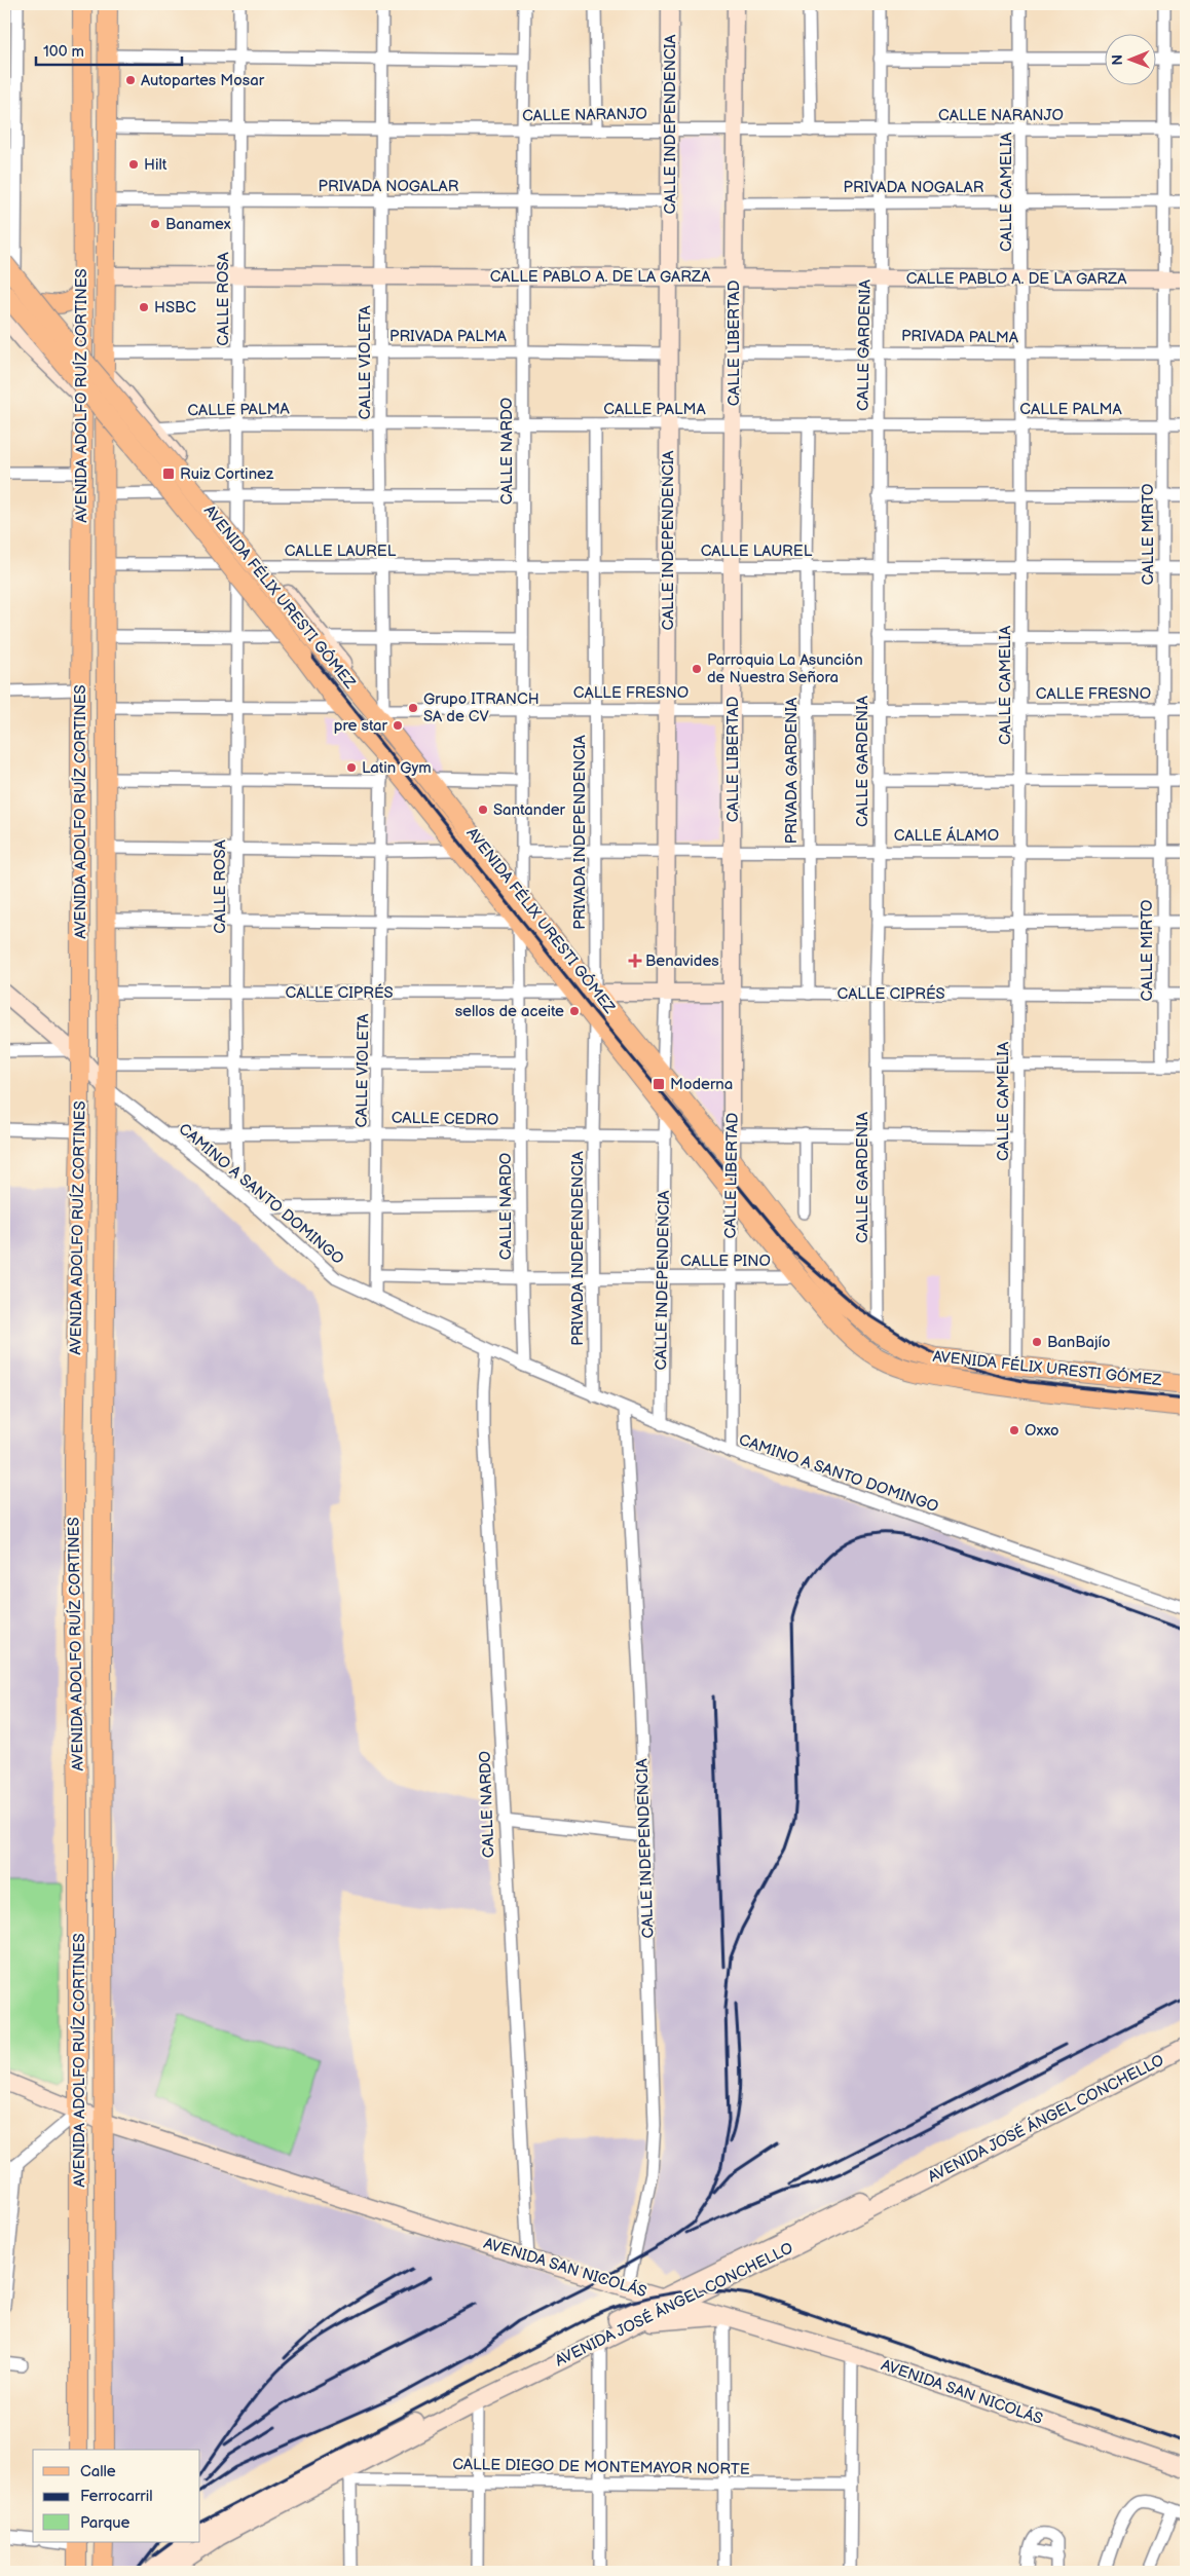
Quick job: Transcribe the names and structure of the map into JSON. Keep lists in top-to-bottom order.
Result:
{
  "streets": {
    "main road": ["AVENIDA ADOLFO RUÍZ CORTINES", "AVENIDA FÉLIX URESTI GÓMEZ"],
    "street": [
      "CALLE NARANJO",
      "CALLE INDEPENDENCIA",
      "PRIVADA NOGALAR",
      "CALLE CAMELIA",
      "CALLE PABLO A. DE LA GARZA",
      "CALLE ROSA",
      "PRIVADA PALMA",
      "CALLE LIBERTAD",
      "CALLE GARDENIA",
      "CALLE VIOLETA",
      "CALLE PALMA",
      "CALLE NARDO",
      "CALLE MIRTO",
      "CALLE LAUREL",
      "CALLE FRESNO",
      "PRIVADA GARDENIA",
      "PRIVADA INDEPENDENCIA",
      "CALLE ÁLAMO",
      "CALLE CIPRÉS",
      "CALLE CEDRO",
      "CAMINO A SANTO DOMINGO",
      "CALLE PINO",
      "AVENIDA JOSÉ ÁNGEL CONCHELLO",
      "AVENIDA SAN NICOLÁS",
      "CALLE DIEGO DE MONTEMAYOR NORTE"
    ]
  },
  "crossings": [
    ["CALLE NARANJO", "CALLE INDEPENDENCIA"],
    ["CALLE NARANJO", "CALLE CAMELIA"],
    ["CALLE NARANJO", "CALLE ROSA"],
    ["CALLE NARANJO", "CALLE LIBERTAD"],
    ["CALLE NARANJO", "CALLE GARDENIA"],
    ["CALLE NARANJO", "CALLE VIOLETA"],
    ["CALLE NARANJO", "AVENIDA ADOLFO RUÍZ CORTINES"],
    ["CALLE NARANJO", "CALLE NARDO"],
    ["CALLE NARANJO", "CALLE MIRTO"],
    ["CALLE INDEPENDENCIA", "PRIVADA NOGALAR"],
    ["CALLE INDEPENDENCIA", "CALLE PABLO A. DE LA GARZA"],
    ["CALLE INDEPENDENCIA", "PRIVADA PALMA"],
    ["CALLE INDEPENDENCIA", "CALLE PALMA"],
    ["CALLE INDEPENDENCIA", "CALLE LAUREL"],
    ["CALLE INDEPENDENCIA", "AVENIDA FÉLIX URESTI GÓMEZ"],
    ["CALLE INDEPENDENCIA", "CALLE FRESNO"],
    ["CALLE INDEPENDENCIA", "CALLE ÁLAMO"],
    ["CALLE INDEPENDENCIA", "CALLE CIPRÉS"],
    ["CALLE INDEPENDENCIA", "CALLE CEDRO"],
    ["CALLE INDEPENDENCIA", "CAMINO A SANTO DOMINGO"],
    ["CALLE INDEPENDENCIA", "CALLE PINO"],
    ["CALLE INDEPENDENCIA", "AVENIDA SAN NICOLÁS"],
    ["PRIVADA NOGALAR", "CALLE CAMELIA"],
    ["PRIVADA NOGALAR", "CALLE ROSA"],
    ["PRIVADA NOGALAR", "CALLE LIBERTAD"],
    ["PRIVADA NOGALAR", "CALLE GARDENIA"],
    ["PRIVADA NOGALAR", "CALLE VIOLETA"],
    ["PRIVADA NOGALAR", "AVENIDA ADOLFO RUÍZ CORTINES"],
    ["PRIVADA NOGALAR", "CALLE NARDO"],
    ["PRIVADA NOGALAR", "CALLE MIRTO"],
    ["CALLE CAMELIA", "CALLE PABLO A. DE LA GARZA"],
    ["CALLE CAMELIA", "PRIVADA PALMA"],
    ["CALLE CAMELIA", "CALLE PALMA"],
    ["CALLE CAMELIA", "CALLE LAUREL"],
    ["CALLE CAMELIA", "AVENIDA FÉLIX URESTI GÓMEZ"],
    ["CALLE CAMELIA", "CALLE FRESNO"],
    ["CALLE CAMELIA", "CALLE ÁLAMO"],
    ["CALLE CAMELIA", "CALLE CIPRÉS"],
    ["CALLE PABLO A. DE LA GARZA", "CALLE ROSA"],
    ["CALLE PABLO A. DE LA GARZA", "CALLE LIBERTAD"],
    ["CALLE PABLO A. DE LA GARZA", "CALLE GARDENIA"],
    ["CALLE PABLO A. DE LA GARZA", "CALLE VIOLETA"],
    ["CALLE PABLO A. DE LA GARZA", "AVENIDA ADOLFO RUÍZ CORTINES"],
    ["CALLE PABLO A. DE LA GARZA", "CALLE NARDO"],
    ["CALLE PABLO A. DE LA GARZA", "CALLE MIRTO"],
    ["CALLE ROSA", "PRIVADA PALMA"],
    ["CALLE ROSA", "CALLE PALMA"],
    ["CALLE ROSA", "CALLE CIPRÉS"],
    ["CALLE ROSA", "CALLE CEDRO"],
    ["CALLE ROSA", "CAMINO A SANTO DOMINGO"],
    ["PRIVADA PALMA", "CALLE LIBERTAD"],
    ["PRIVADA PALMA", "CALLE GARDENIA"],
    ["PRIVADA PALMA", "CALLE VIOLETA"],
    ["PRIVADA PALMA", "AVENIDA ADOLFO RUÍZ CORTINES"],
    ["PRIVADA PALMA", "CALLE NARDO"],
    ["PRIVADA PALMA", "CALLE MIRTO"],
    ["CALLE LIBERTAD", "CALLE PALMA"],
    ["CALLE LIBERTAD", "CALLE LAUREL"],
    ["CALLE LIBERTAD", "AVENIDA FÉLIX URESTI GÓMEZ"],
    ["CALLE LIBERTAD", "CALLE FRESNO"],
    ["CALLE LIBERTAD", "CALLE ÁLAMO"],
    ["CALLE LIBERTAD", "CALLE CIPRÉS"],
    ["CALLE LIBERTAD", "CAMINO A SANTO DOMINGO"],
    ["CALLE LIBERTAD", "CALLE PINO"],
    ["CALLE GARDENIA", "CALLE PALMA"],
    ["CALLE GARDENIA", "CALLE LAUREL"],
    ["CALLE GARDENIA", "AVENIDA FÉLIX URESTI GÓMEZ"],
    ["CALLE GARDENIA", "CALLE FRESNO"],
    ["CALLE GARDENIA", "CALLE ÁLAMO"],
    ["CALLE GARDENIA", "CALLE CIPRÉS"],
    ["CALLE VIOLETA", "CALLE PALMA"],
    ["CALLE VIOLETA", "CALLE LAUREL"],
    ["CALLE VIOLETA", "AVENIDA FÉLIX URESTI GÓMEZ"],
    ["CALLE VIOLETA", "CALLE FRESNO"],
    ["CALLE VIOLETA", "CALLE CIPRÉS"],
    ["CALLE VIOLETA", "CALLE CEDRO"],
    ["CALLE VIOLETA", "CAMINO A SANTO DOMINGO"],
    ["CALLE VIOLETA", "CALLE PINO"],
    ["AVENIDA ADOLFO RUÍZ CORTINES", "CALLE CIPRÉS"],
    ["AVENIDA ADOLFO RUÍZ CORTINES", "CAMINO A SANTO DOMINGO"],
    ["AVENIDA ADOLFO RUÍZ CORTINES", "AVENIDA SAN NICOLÁS"],
    ["CALLE PALMA", "CALLE NARDO"],
    ["CALLE PALMA", "CALLE MIRTO"],
    ["CALLE PALMA", "PRIVADA GARDENIA"],
    ["CALLE PALMA", "PRIVADA INDEPENDENCIA"],
    ["CALLE NARDO", "CALLE LAUREL"],
    ["CALLE NARDO", "AVENIDA FÉLIX URESTI GÓMEZ"],
    ["CALLE NARDO", "CALLE FRESNO"],
    ["CALLE NARDO", "CALLE ÁLAMO"],
    ["CALLE NARDO", "CALLE CIPRÉS"],
    ["CALLE NARDO", "CALLE CEDRO"],
    ["CALLE NARDO", "CAMINO A SANTO DOMINGO"],
    ["CALLE NARDO", "CALLE PINO"],
    ["CALLE NARDO", "AVENIDA SAN NICOLÁS"],
    ["CALLE MIRTO", "CALLE LAUREL"],
    ["CALLE MIRTO", "CALLE FRESNO"],
    ["CALLE MIRTO", "CALLE ÁLAMO"],
    ["CALLE MIRTO", "CALLE CIPRÉS"],
    ["CALLE LAUREL", "PRIVADA GARDENIA"],
    ["CALLE LAUREL", "PRIVADA INDEPENDENCIA"],
    ["AVENIDA FÉLIX URESTI GÓMEZ", "CALLE FRESNO"],
    ["AVENIDA FÉLIX URESTI GÓMEZ", "PRIVADA INDEPENDENCIA"],
    ["AVENIDA FÉLIX URESTI GÓMEZ", "CALLE CIPRÉS"],
    ["AVENIDA FÉLIX URESTI GÓMEZ", "CALLE PINO"],
    ["CALLE FRESNO", "PRIVADA GARDENIA"],
    ["CALLE FRESNO", "PRIVADA INDEPENDENCIA"],
    ["PRIVADA GARDENIA", "CALLE ÁLAMO"],
    ["PRIVADA GARDENIA", "CALLE CIPRÉS"],
    ["PRIVADA INDEPENDENCIA", "CALLE ÁLAMO"],
    ["PRIVADA INDEPENDENCIA", "CALLE CIPRÉS"],
    ["PRIVADA INDEPENDENCIA", "CALLE CEDRO"],
    ["PRIVADA INDEPENDENCIA", "CAMINO A SANTO DOMINGO"],
    ["PRIVADA INDEPENDENCIA", "CALLE PINO"],
    ["CALLE CEDRO", "CAMINO A SANTO DOMINGO"],
    ["AVENIDA JOSÉ ÁNGEL CONCHELLO", "AVENIDA SAN NICOLÁS"],
    ["AVENIDA JOSÉ ÁNGEL CONCHELLO", "CALLE DIEGO DE MONTEMAYOR NORTE"]
  ],
  "places": {
    "other": [
      "Autopartes Mosar",
      "Hilt",
      "Banamex",
      "HSBC",
      "Parroquia La Asunción de Nuestra Señora",
      "Grupo ITRANCH SA de CV",
      "pre star",
      "Latin Gym",
      "Santander",
      "sellos de aceite",
      "BanBajío",
      "Oxxo"
    ],
    "transit": ["Ruiz Cortinez", "Moderna"],
    "health": ["Benavides"]
  },
  "legend": ["Calle", "Ferrocarril", "Parque"],
  "scale_bar": "100 m",
  "north": "left"
}
